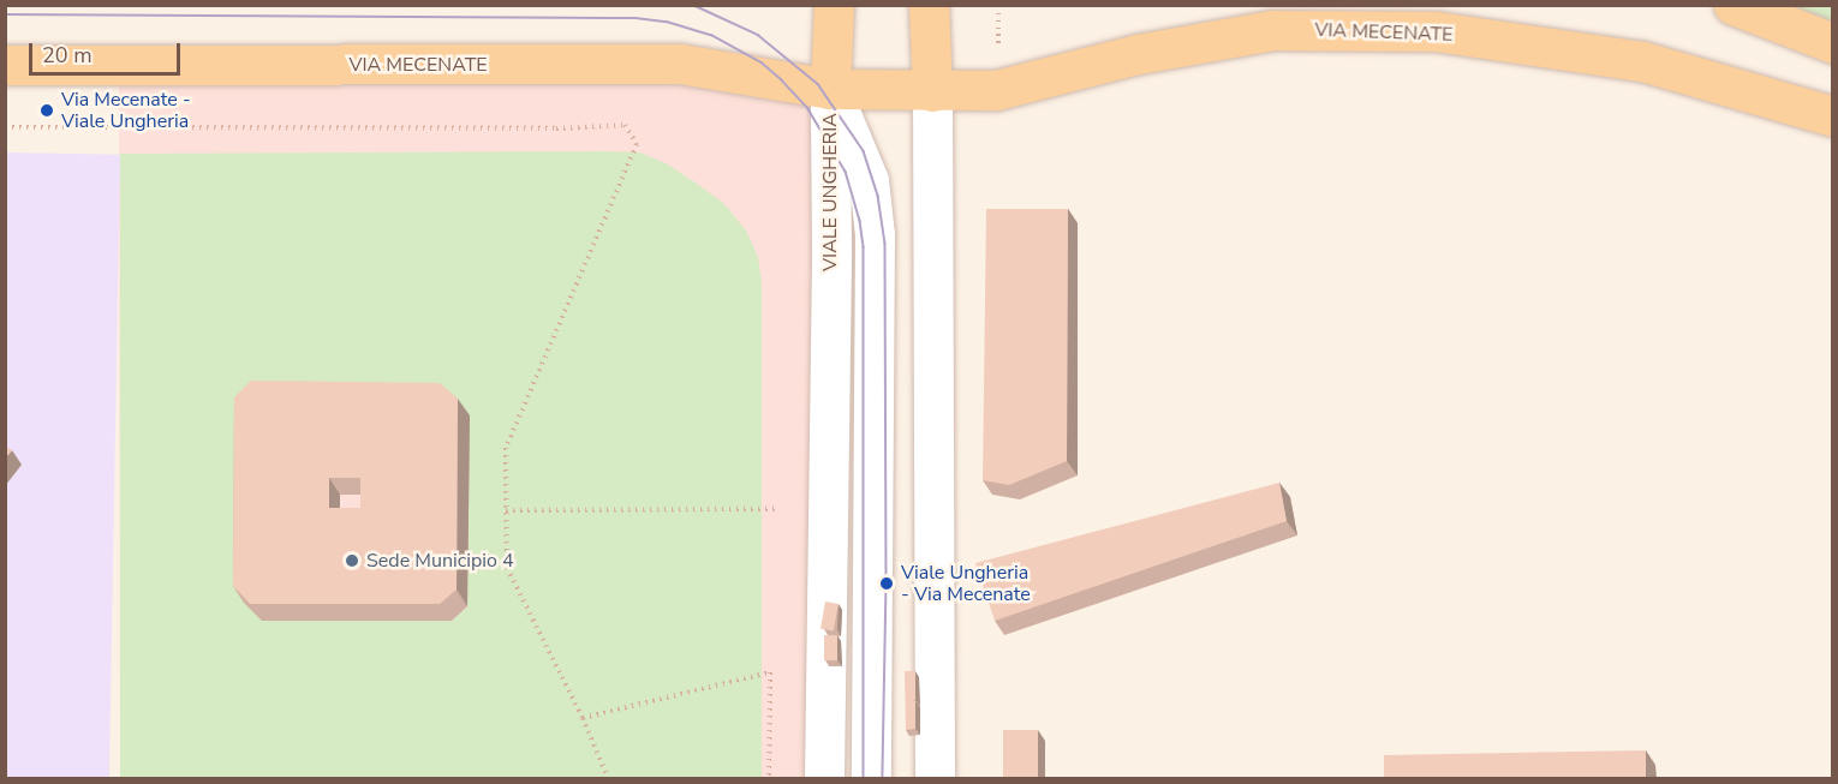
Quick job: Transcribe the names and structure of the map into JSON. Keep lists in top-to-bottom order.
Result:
{
  "streets": {
    "main road": ["VIA MECENATE"],
    "street": ["VIALE UNGHERIA"]
  },
  "crossings": [
    ["VIA MECENATE", "VIALE UNGHERIA"]
  ],
  "places": ["Via Mecenate - Viale Ungheria", "Sede Municipio 4", "Viale Ungheria - Via Mecenate"],
  "scale_bar": "20 m"
}
